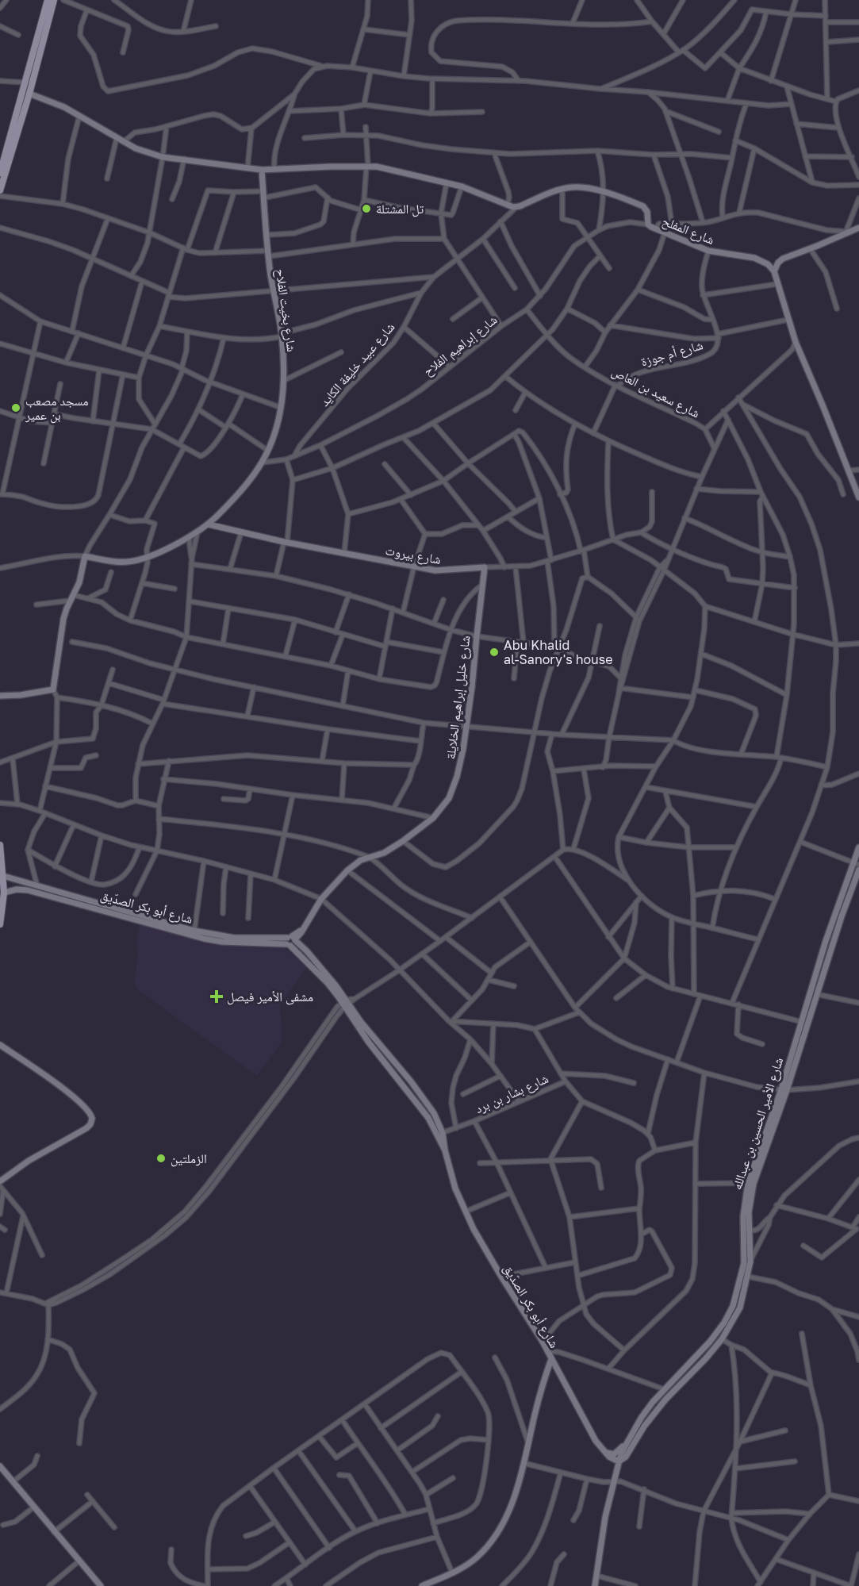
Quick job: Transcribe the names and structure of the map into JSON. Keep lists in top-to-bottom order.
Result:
{
  "streets": {
    "street": [
      "شارع المفلح",
      "شارع بخيت الفلاح",
      "شارع إبراهيم الفلاح",
      "شارع أم جوزة",
      "شارع عبيد خليفة الكايد",
      "شارع سعيد بن العاص",
      "شارع بيروت",
      "شارع خليل إبراهيم الخلايلة",
      "شارع أبو بكر الصدّيق",
      "شارع بشار بن برد",
      "شارع الأمير الحسين بن عبدالله"
    ]
  },
  "crossings": [
    ["شارع المفلح", "شارع إبراهيم الفلاح"],
    ["شارع المفلح", "شارع أم جوزة"],
    ["شارع بخيت الفلاح", "شارع إبراهيم الفلاح"],
    ["شارع بخيت الفلاح", "شارع بيروت"],
    ["شارع إبراهيم الفلاح", "شارع عبيد خليفة الكايد"],
    ["شارع إبراهيم الفلاح", "شارع سعيد بن العاص"],
    ["شارع أم جوزة", "شارع سعيد بن العاص"],
    ["شارع بيروت", "شارع خليل إبراهيم الخلايلة"],
    ["شارع خليل إبراهيم الخلايلة", "شارع أبو بكر الصدّيق"],
    ["شارع أبو بكر الصدّيق", "شارع بشار بن برد"],
    ["شارع أبو بكر الصدّيق", "شارع الأمير الحسين بن عبدالله"]
  ],
  "places": {
    "other": [
      "تل المشتلة",
      "مسجد مصعب بن عمير",
      "Abu Khalid al-Sanory's house",
      "الزملتين"
    ],
    "health": ["مشفى الأمير فيصل"]
  }
}
